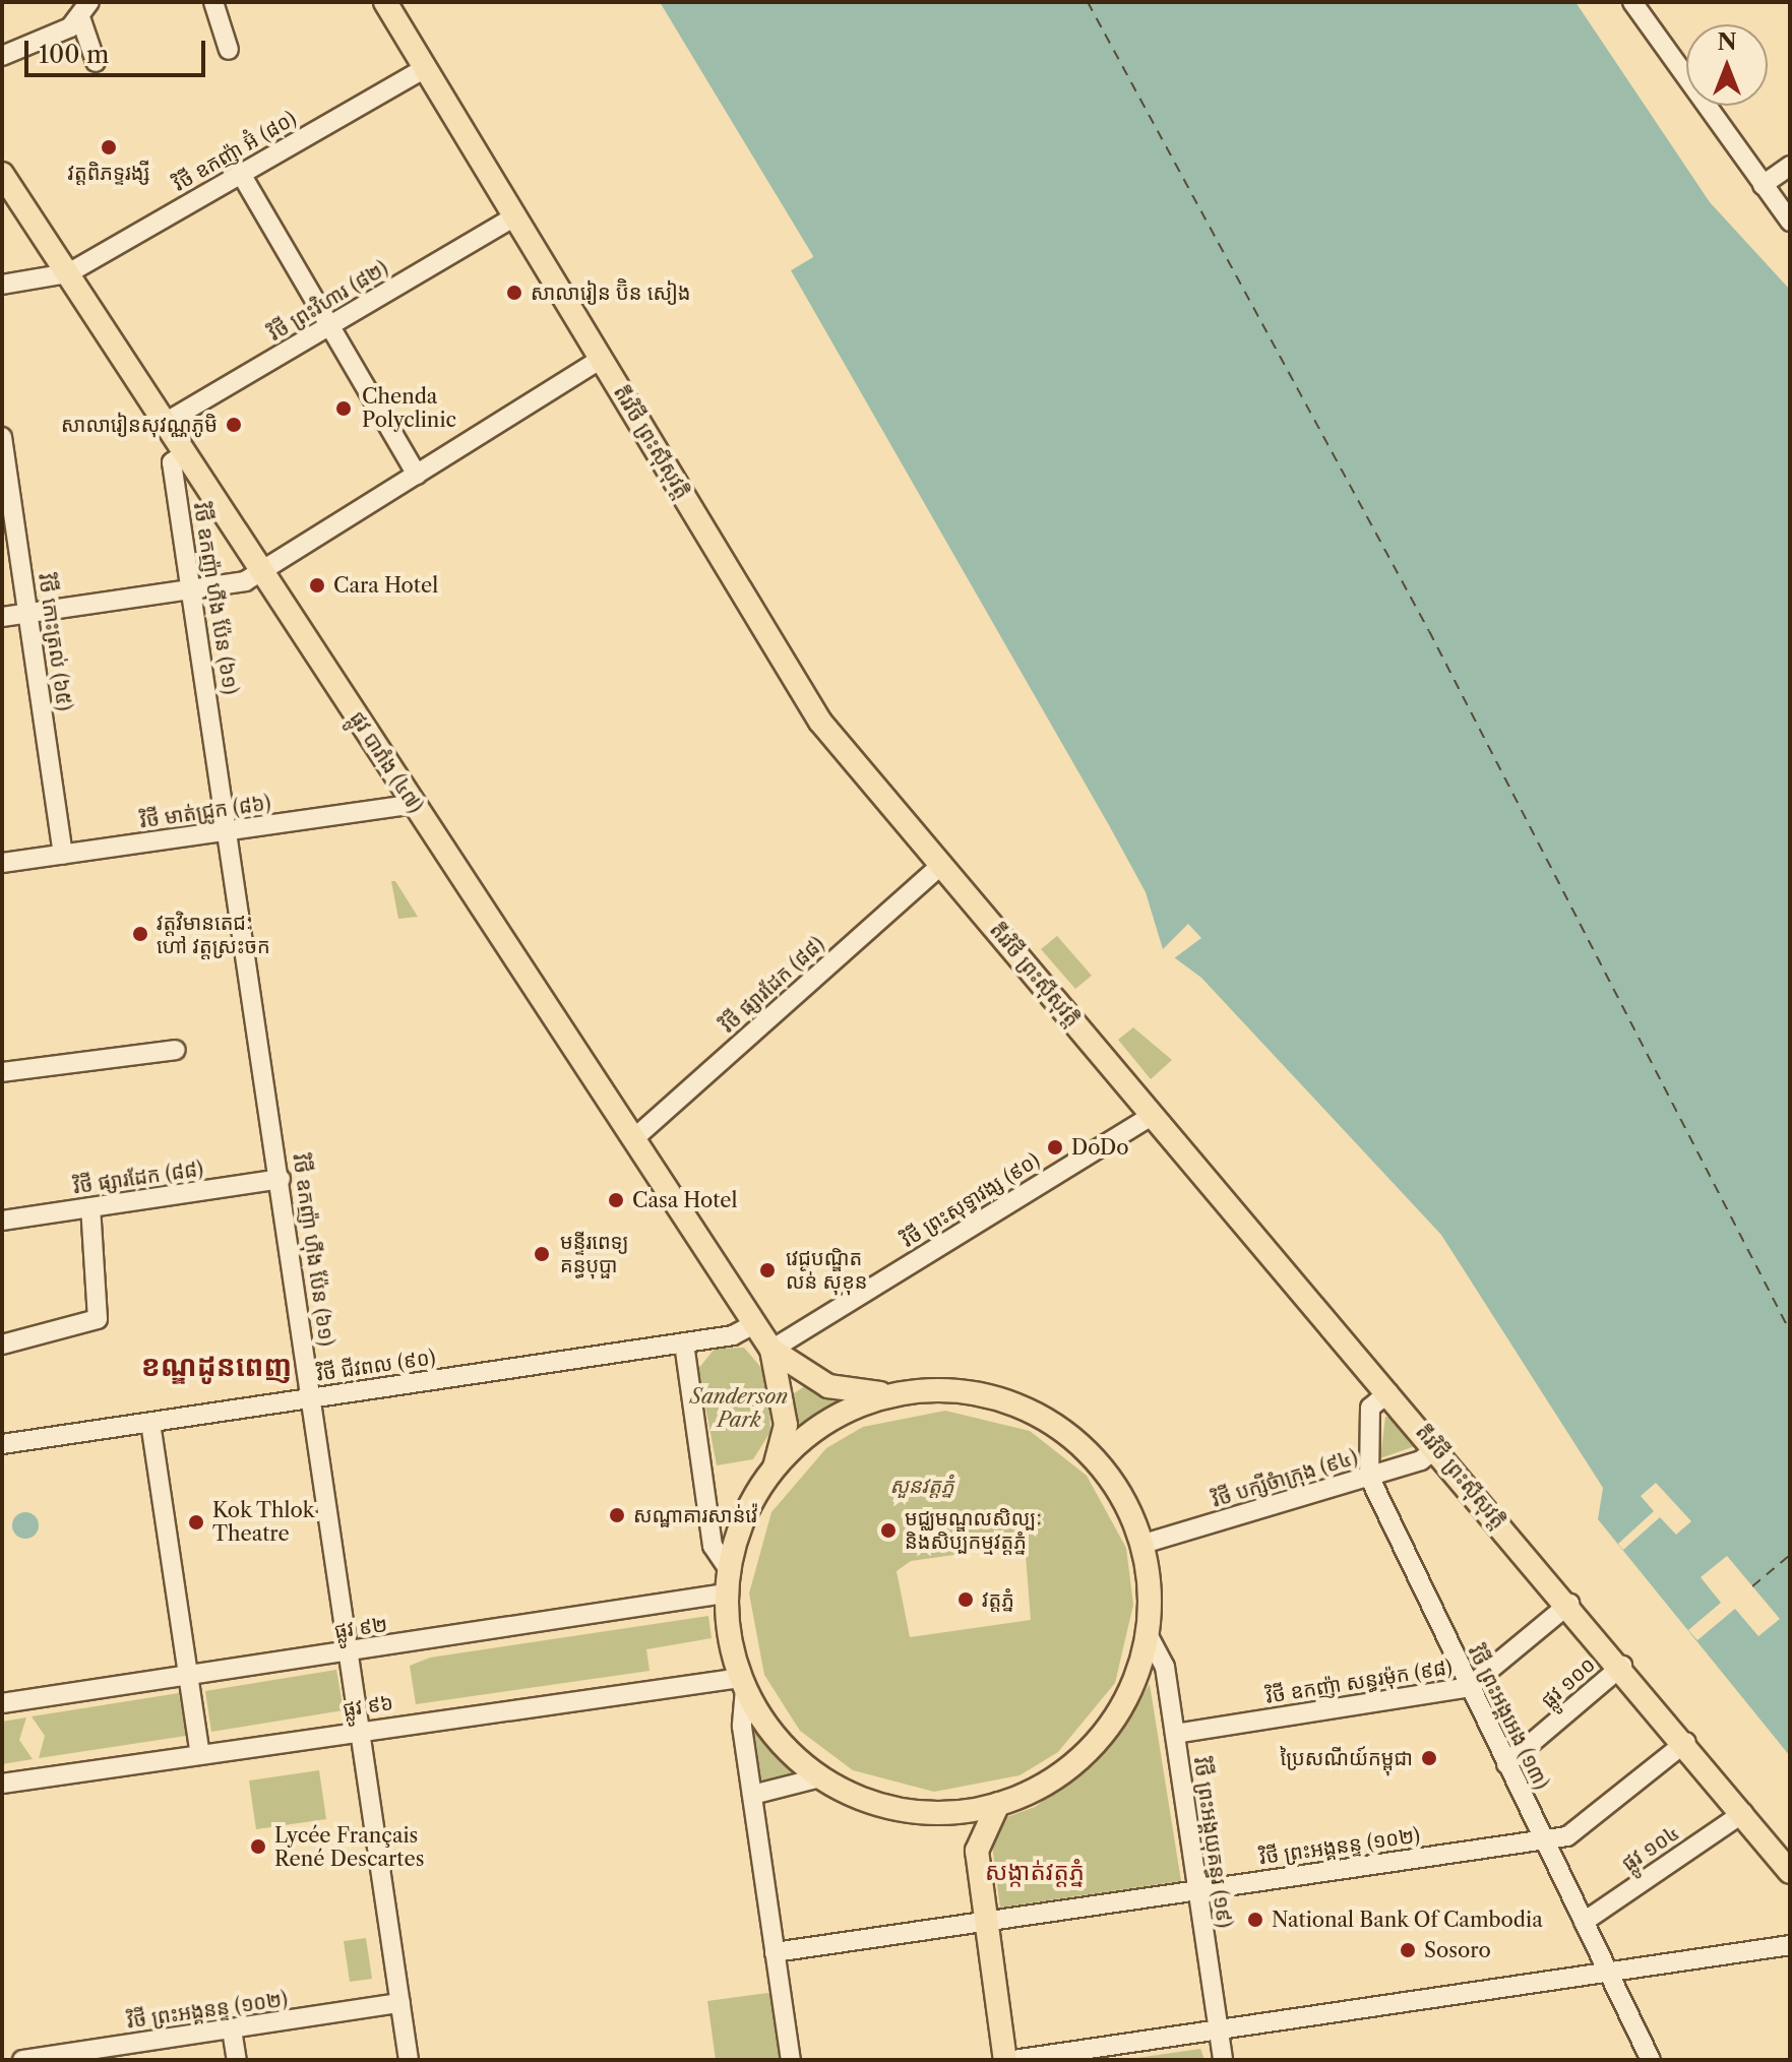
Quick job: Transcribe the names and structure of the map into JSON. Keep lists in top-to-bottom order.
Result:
{
  "streets": {
    "main road": ["តីរវិថី ព្រះស៊ីសុវត្តិ", "ផ្លូវ បារាំង (៤៧)"],
    "street": [
      "វិថី ឧកញ៉ា អ៊ំ (៨០)",
      "វិថី ព្រះវិហារ (៨២)",
      "វិថី ឧកញ៉ា ហ៊ីង ប៉ែន (៦១)",
      "វិថី កោះត្រល់ (៦៥)",
      "វិថី មាត់ជ្រូក (៨៦)",
      "វិថី ផ្សារដែក (៨៨)",
      "វិថី ព្រះសុទ្ធាវង្ស (៩០)",
      "វិថី ជីវពល (៩០)",
      "វិថី បក្សីចំាក្រុង (៩៤)",
      "ផ្លូវ ៩២",
      "វិថី ឧកញ៉ា សន្ធរម៉ុក (៩៨)",
      "ផ្លូវ ១០០",
      "ផ្លូវ ៩៦",
      "វិថី ព្រះអង្គអេង (១៣)",
      "វិថី ព្រះអង្គយុគន្ធរ (១៩)",
      "វិថី ព្រះអង្គនន្ទ (១០២)",
      "ផ្លូវ ១០៤"
    ]
  },
  "crossings": [
    ["វិថី ឧកញ៉ា អ៊ំ (៨០)", "តីរវិថី ព្រះស៊ីសុវត្តិ"],
    ["វិថី ឧកញ៉ា អ៊ំ (៨០)", "ផ្លូវ បារាំង (៤៧)"],
    ["វិថី ព្រះវិហារ (៨២)", "តីរវិថី ព្រះស៊ីសុវត្តិ"],
    ["វិថី ព្រះវិហារ (៨២)", "ផ្លូវ បារាំង (៤៧)"],
    ["តីរវិថី ព្រះស៊ីសុវត្តិ", "វិថី ផ្សារដែក (៨៨)"],
    ["តីរវិថី ព្រះស៊ីសុវត្តិ", "វិថី ព្រះសុទ្ធាវង្ស (៩០)"],
    ["តីរវិថី ព្រះស៊ីសុវត្តិ", "វិថី បក្សីចំាក្រុង (៩៤)"],
    ["តីរវិថី ព្រះស៊ីសុវត្តិ", "វិថី ឧកញ៉ា សន្ធរម៉ុក (៩៨)"],
    ["តីរវិថី ព្រះស៊ីសុវត្តិ", "ផ្លូវ ១០០"],
    ["តីរវិថី ព្រះស៊ីសុវត្តិ", "វិថី ព្រះអង្គអេង (១៣)"],
    ["តីរវិថី ព្រះស៊ីសុវត្តិ", "វិថី ព្រះអង្គនន្ទ (១០២)"],
    ["តីរវិថី ព្រះស៊ីសុវត្តិ", "ផ្លូវ ១០៤"],
    ["វិថី ឧកញ៉ា ហ៊ីង ប៉ែន (៦១)", "ផ្លូវ បារាំង (៤៧)"],
    ["វិថី ឧកញ៉ា ហ៊ីង ប៉ែន (៦១)", "វិថី មាត់ជ្រូក (៨៦)"],
    ["វិថី ឧកញ៉ា ហ៊ីង ប៉ែន (៦១)", "វិថី ផ្សារដែក (៨៨)"],
    ["វិថី ឧកញ៉ា ហ៊ីង ប៉ែន (៦១)", "វិថី ជីវពល (៩០)"],
    ["វិថី ឧកញ៉ា ហ៊ីង ប៉ែន (៦១)", "ផ្លូវ ៩២"],
    ["វិថី ឧកញ៉ា ហ៊ីង ប៉ែន (៦១)", "ផ្លូវ ៩៦"],
    ["វិថី ឧកញ៉ា ហ៊ីង ប៉ែន (៦១)", "វិថី ព្រះអង្គនន្ទ (១០២)"],
    ["វិថី កោះត្រល់ (៦៥)", "វិថី មាត់ជ្រូក (៨៦)"],
    ["ផ្លូវ បារាំង (៤៧)", "វិថី មាត់ជ្រូក (៨៦)"],
    ["ផ្លូវ បារាំង (៤៧)", "វិថី ផ្សារដែក (៨៨)"],
    ["ផ្លូវ បារាំង (៤៧)", "វិថី ព្រះសុទ្ធាវង្ស (៩០)"],
    ["ផ្លូវ បារាំង (៤៧)", "វិថី ជីវពល (៩០)"],
    ["ផ្លូវ បារាំង (៤៧)", "វិថី បក្សីចំាក្រុង (៩៤)"],
    ["វិថី បក្សីចំាក្រុង (៩៤)", "វិថី ព្រះអង្គអេង (១៣)"],
    ["វិថី ឧកញ៉ា សន្ធរម៉ុក (៩៨)", "វិថី ព្រះអង្គអេង (១៣)"],
    ["វិថី ឧកញ៉ា សន្ធរម៉ុក (៩៨)", "វិថី ព្រះអង្គយុគន្ធរ (១៩)"],
    ["ផ្លូវ ១០០", "វិថី ព្រះអង្គអេង (១៣)"],
    ["វិថី ព្រះអង្គអេង (១៣)", "វិថី ព្រះអង្គនន្ទ (១០២)"],
    ["វិថី ព្រះអង្គអេង (១៣)", "ផ្លូវ ១០៤"],
    ["វិថី ព្រះអង្គយុគន្ធរ (១៩)", "វិថី ព្រះអង្គនន្ទ (១០២)"]
  ],
  "districts": ["ខណ្ឌដូនពេញ", "សង្កាត់វត្តភ្នំ"],
  "parks": ["Sanderson Park", "សួនវត្ដភ្នំ"],
  "places": [
    "វត្តពិភទ្ទរង្សី",
    "សាលារៀន ប៊ិន សៀង",
    "Chenda Polyclinic",
    "សាលារៀនសុវណ្ណភូមិ",
    "Cara Hotel",
    "វត្តវិមានតេជៈ ហៅ វត្តស្រះចក",
    "DoDo",
    "Casa Hotel",
    "មន្ទីរពេទ្យ គន្ធបុប្ផា",
    "វេជ្ជបណ្ឌិត លន់ សុខុន",
    "សណ្ឋាគារសាន់វ៉េ",
    "Kok Thlok Theatre",
    "មជ្ឈមណ្ឌលសិល្បៈ និងសិប្បកម្មវត្តភ្នំ",
    "វត្ដភ្នំ",
    "ប្រៃសណីយ៍កម្ពុជា",
    "Lycée Français René Descartes",
    "National Bank Of Cambodia",
    "Sosoro"
  ],
  "scale_bar": "100 m",
  "north": "top"
}
